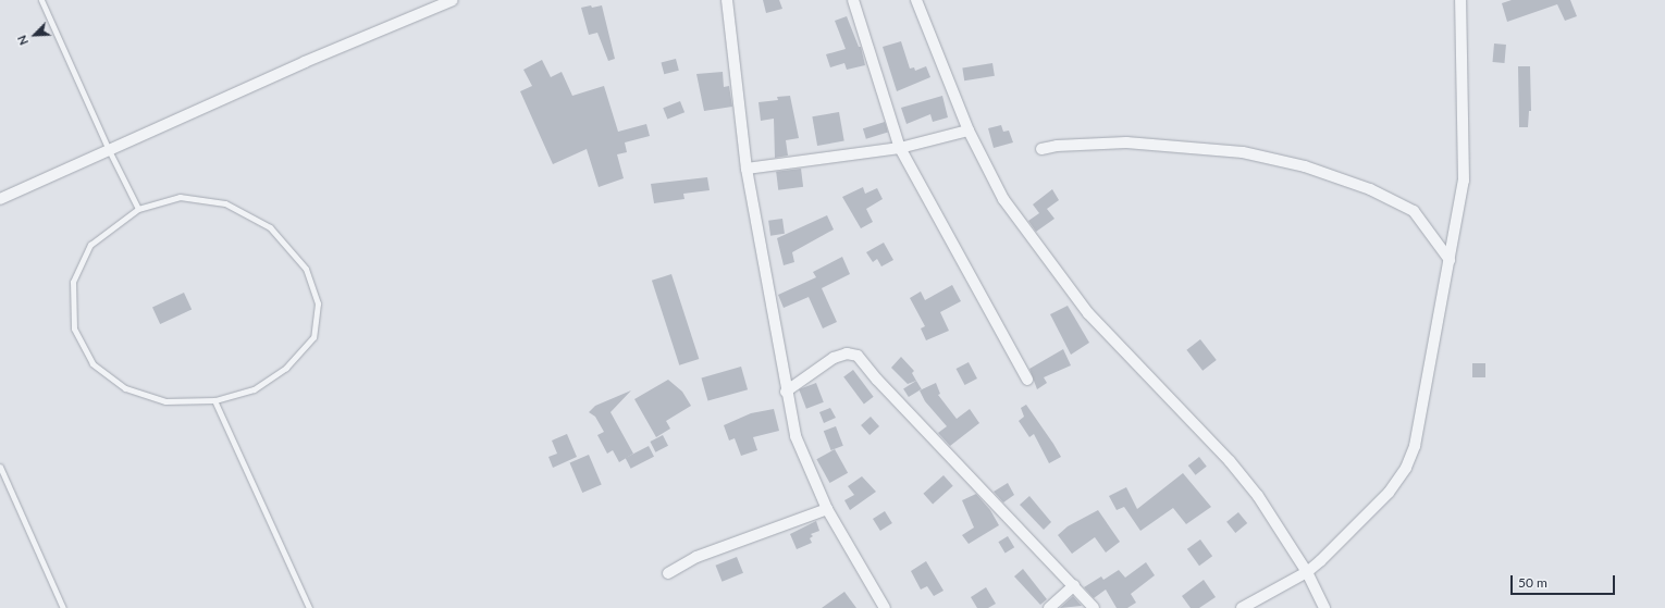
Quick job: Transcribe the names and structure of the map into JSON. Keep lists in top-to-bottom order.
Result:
{
  "scale_bar": "50 m",
  "north": "bottom left"
}
